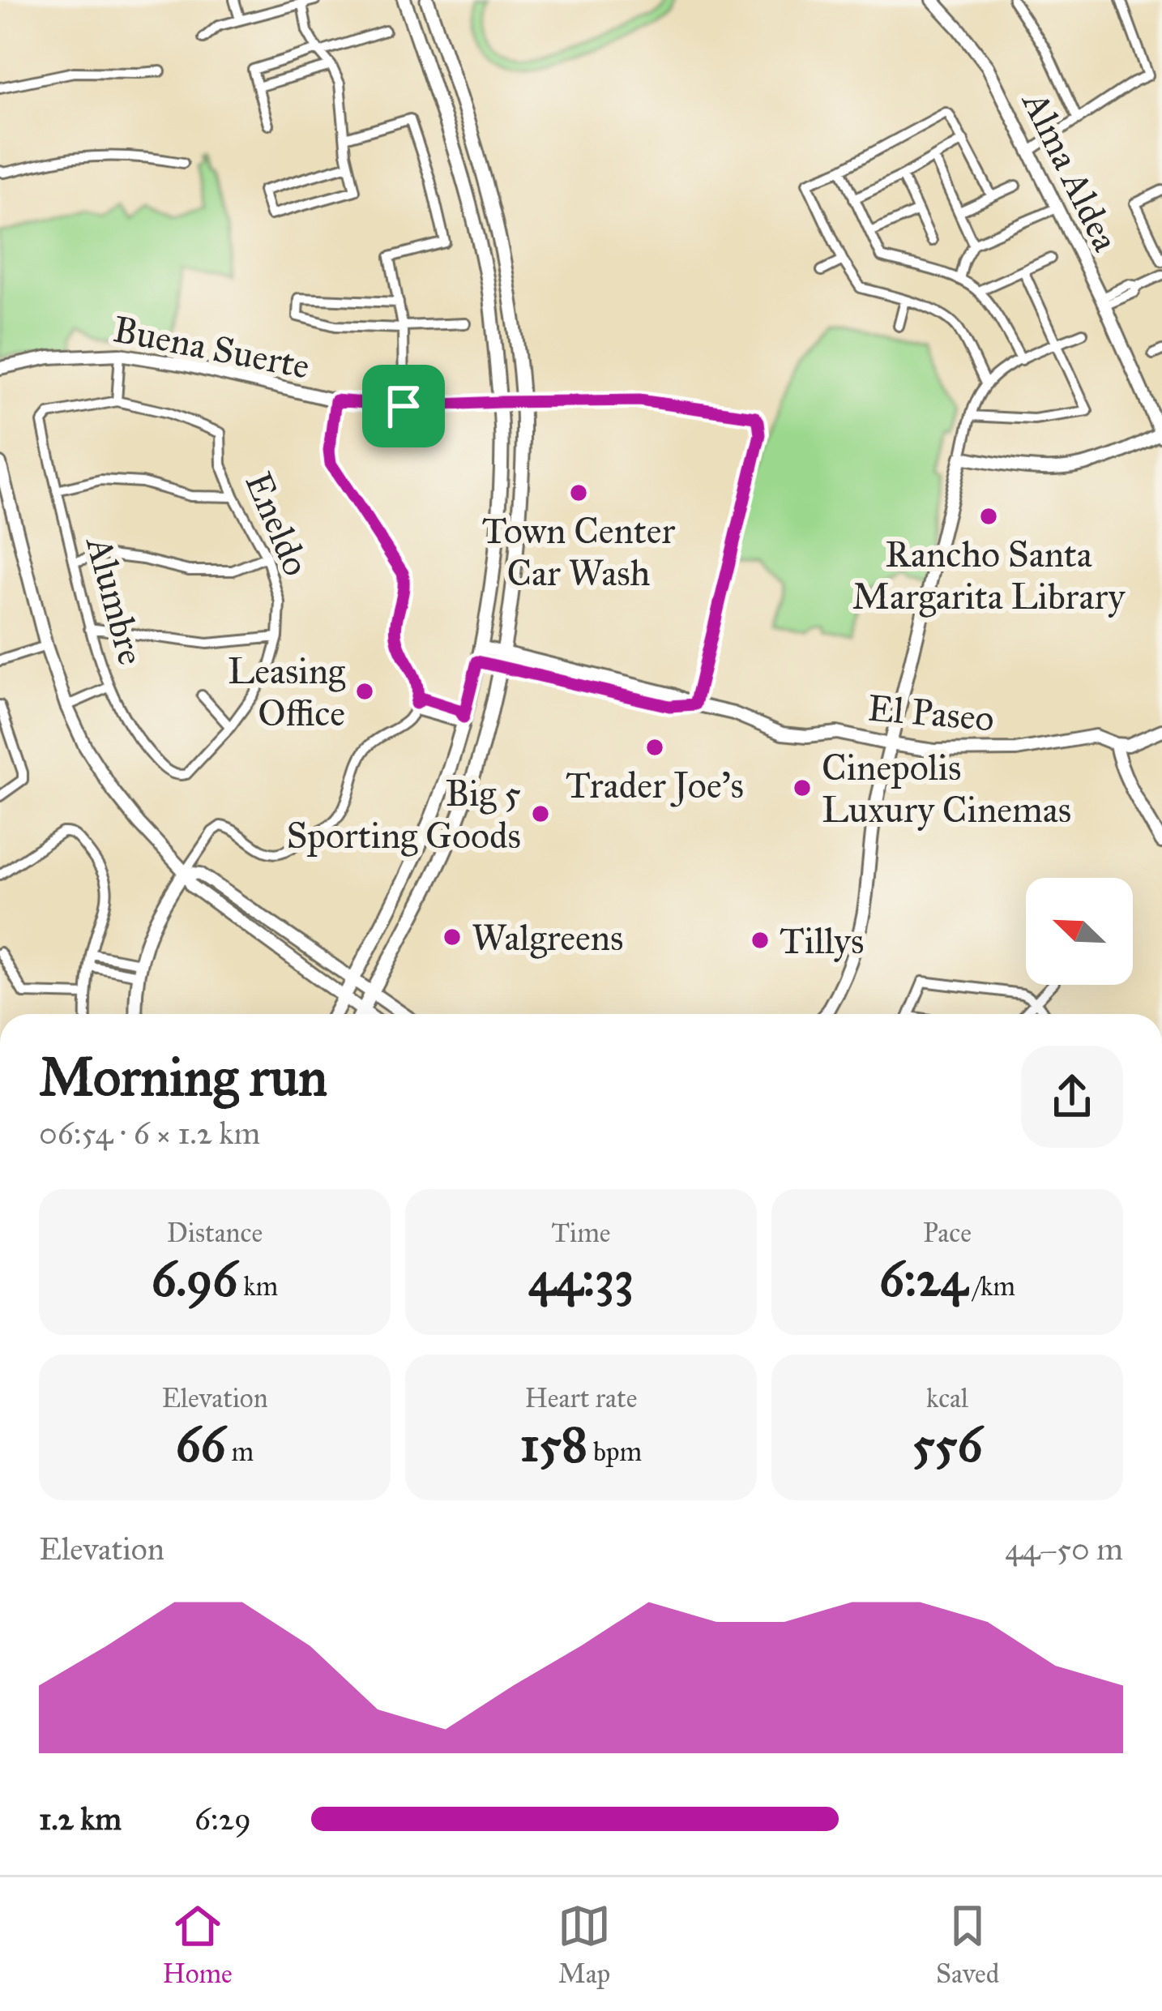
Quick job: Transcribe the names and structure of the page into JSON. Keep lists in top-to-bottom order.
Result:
{
  "streets": {
    "street": [
      "Alma Aldea",
      "Buena Suerte",
      "Eneldo",
      "Alumbre",
      "El Paseo"
    ]
  },
  "crossings": [
    ["Buena Suerte", "El Paseo"],
    ["Eneldo", "Alumbre"]
  ],
  "places": [
    "Town Center Car Wash",
    "Rancho Santa Margarita Library",
    "Leasing Office",
    "Trader Joe's",
    "Cinepolis Luxury Cinemas",
    "Big 5 Sporting Goods",
    "Walgreens",
    "Tillys"
  ],
  "north": "top left",
  "page": {
    "heading": ["Morning run", "06:54 · 6 × 1.2 km"],
    "stats": [
      ["Distance", "6.96 km"],
      ["Time", "44:33"],
      ["Pace", "6:24 /km"],
      ["Elevation", "66 m"],
      ["Heart rate", "158 bpm"],
      ["kcal", "556"]
    ],
    "chart": ["Elevation", "44–50 m"],
    "list": [
      {
        "name": "1.2 km",
        "note": "6:29"
      }
    ],
    "tabs": ["Home", "Map", "Saved"]
  }
}
